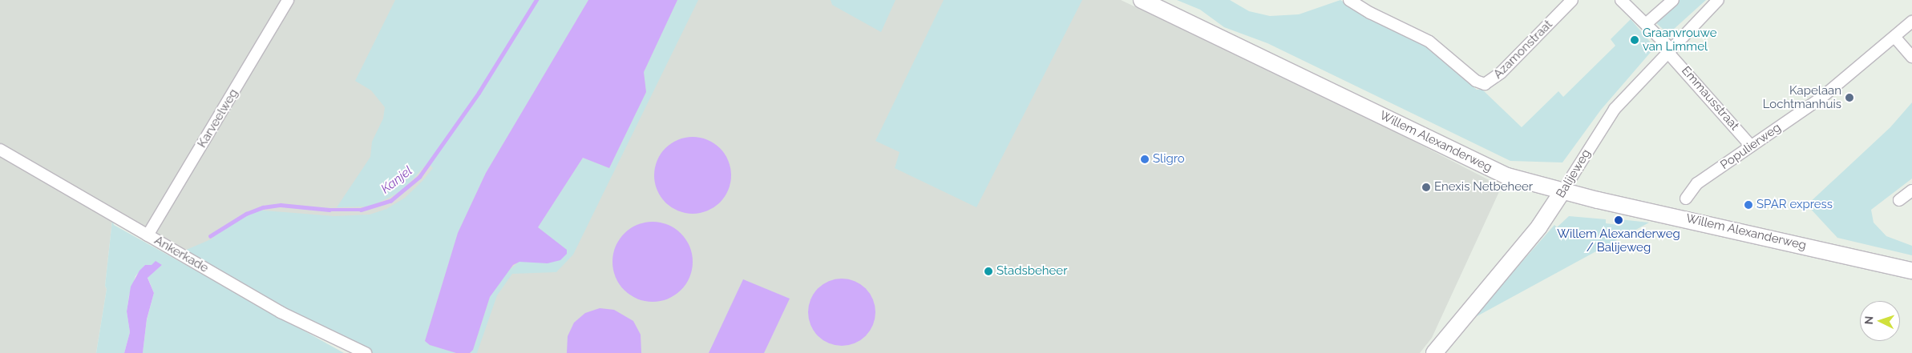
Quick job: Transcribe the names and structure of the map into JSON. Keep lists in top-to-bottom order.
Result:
{
  "streets": {
    "street": [
      "Azamonstraat",
      "Emmausstraat",
      "Karveelweg",
      "Willem Alexanderweg",
      "Populierweg",
      "Balijeweg",
      "Ankerkade"
    ]
  },
  "crossings": [
    ["Emmausstraat", "Populierweg"],
    ["Emmausstraat", "Balijeweg"],
    ["Karveelweg", "Ankerkade"],
    ["Willem Alexanderweg", "Balijeweg"]
  ],
  "water": ["Kanjel"],
  "places": [
    "Graanvrouwe van Limmel",
    "Kapelaan Lochtmanhuis",
    "Sligro",
    "Enexis Netbeheer",
    "SPAR express",
    "Willem Alexanderweg / Balijeweg",
    "Stadsbeheer"
  ],
  "north": "left"
}
